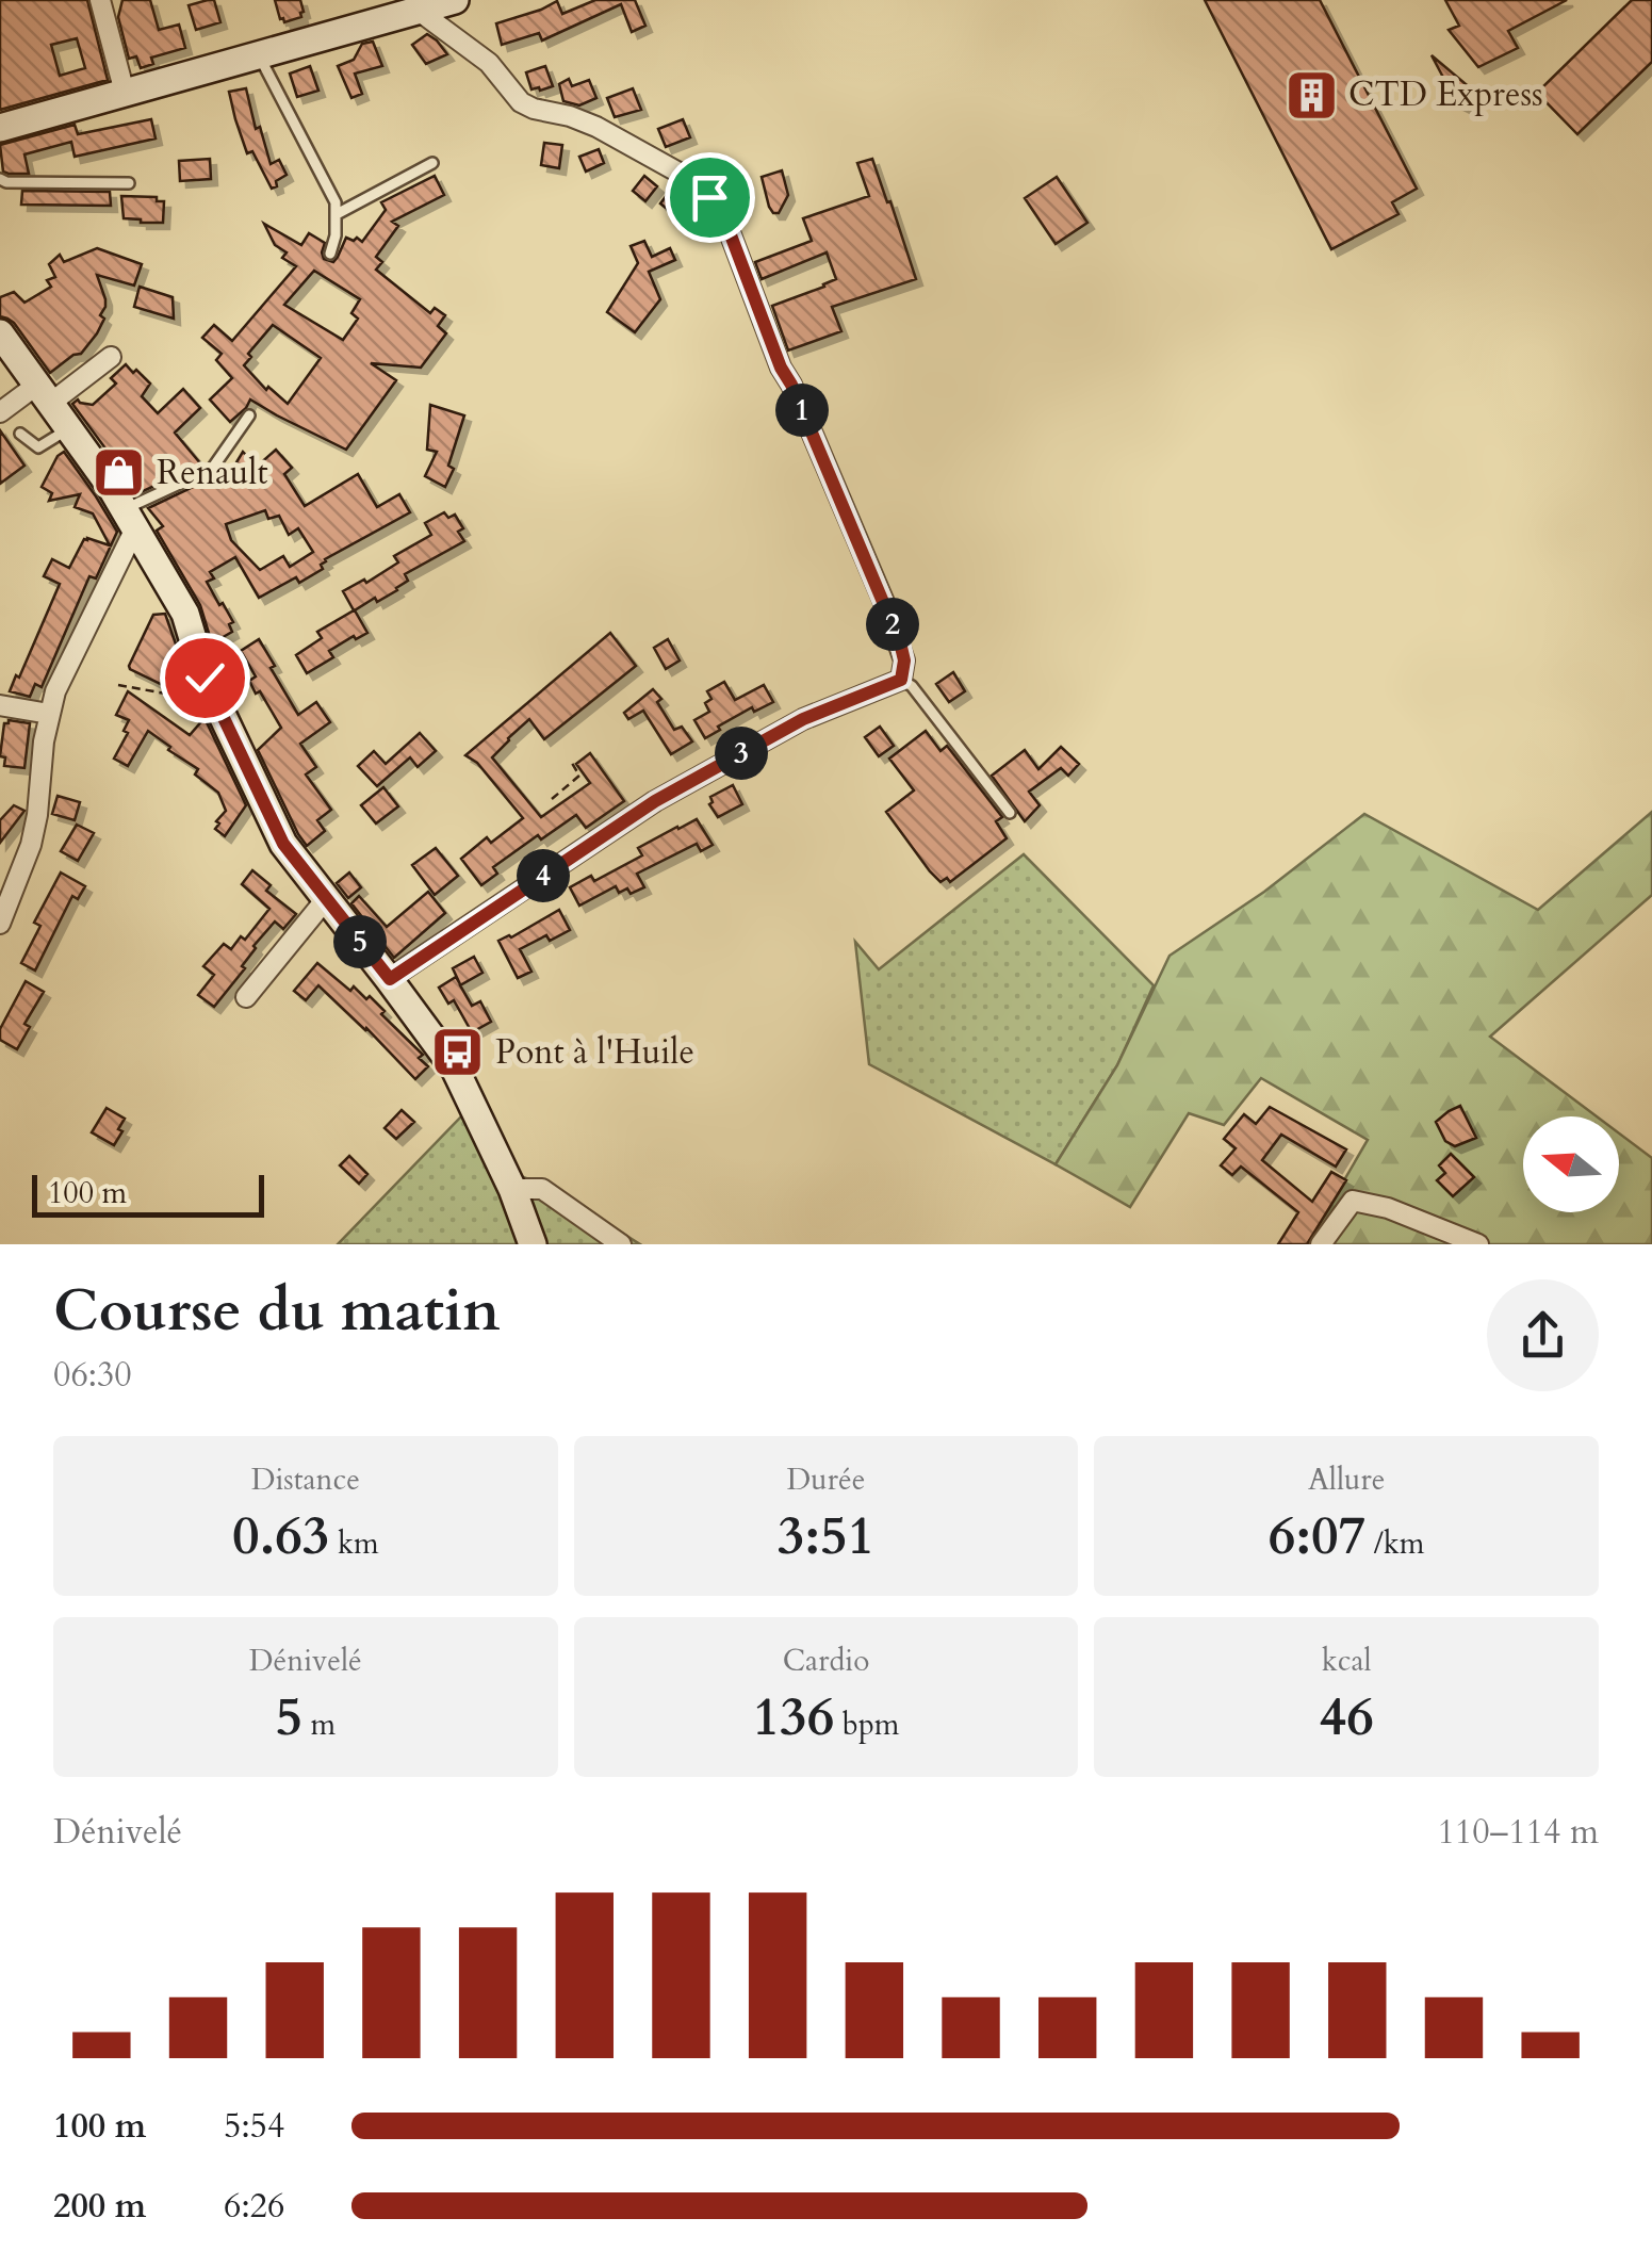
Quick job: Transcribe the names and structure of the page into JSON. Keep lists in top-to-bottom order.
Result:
{
  "places": {
    "building": ["CTD Express"],
    "shop": ["Renault"],
    "bus stop": ["Pont à l'Huile"]
  },
  "scale_bar": "100 m",
  "north": "left",
  "page": {
    "pins": [
      "1",
      "2",
      "3",
      "4",
      "5"
    ],
    "scale": "100 m",
    "heading": ["Course du matin", "06:30"],
    "stats": [
      ["Distance", "0.63 km"],
      ["Durée", "3:51"],
      ["Allure", "6:07 /km"],
      ["Dénivelé", "5 m"],
      ["Cardio", "136 bpm"],
      ["kcal", "46"]
    ],
    "chart": ["Dénivelé", "110–114 m"],
    "list": [
      {
        "name": "100 m",
        "note": "5:54"
      },
      {
        "name": "200 m",
        "note": "6:26"
      }
    ]
  }
}
